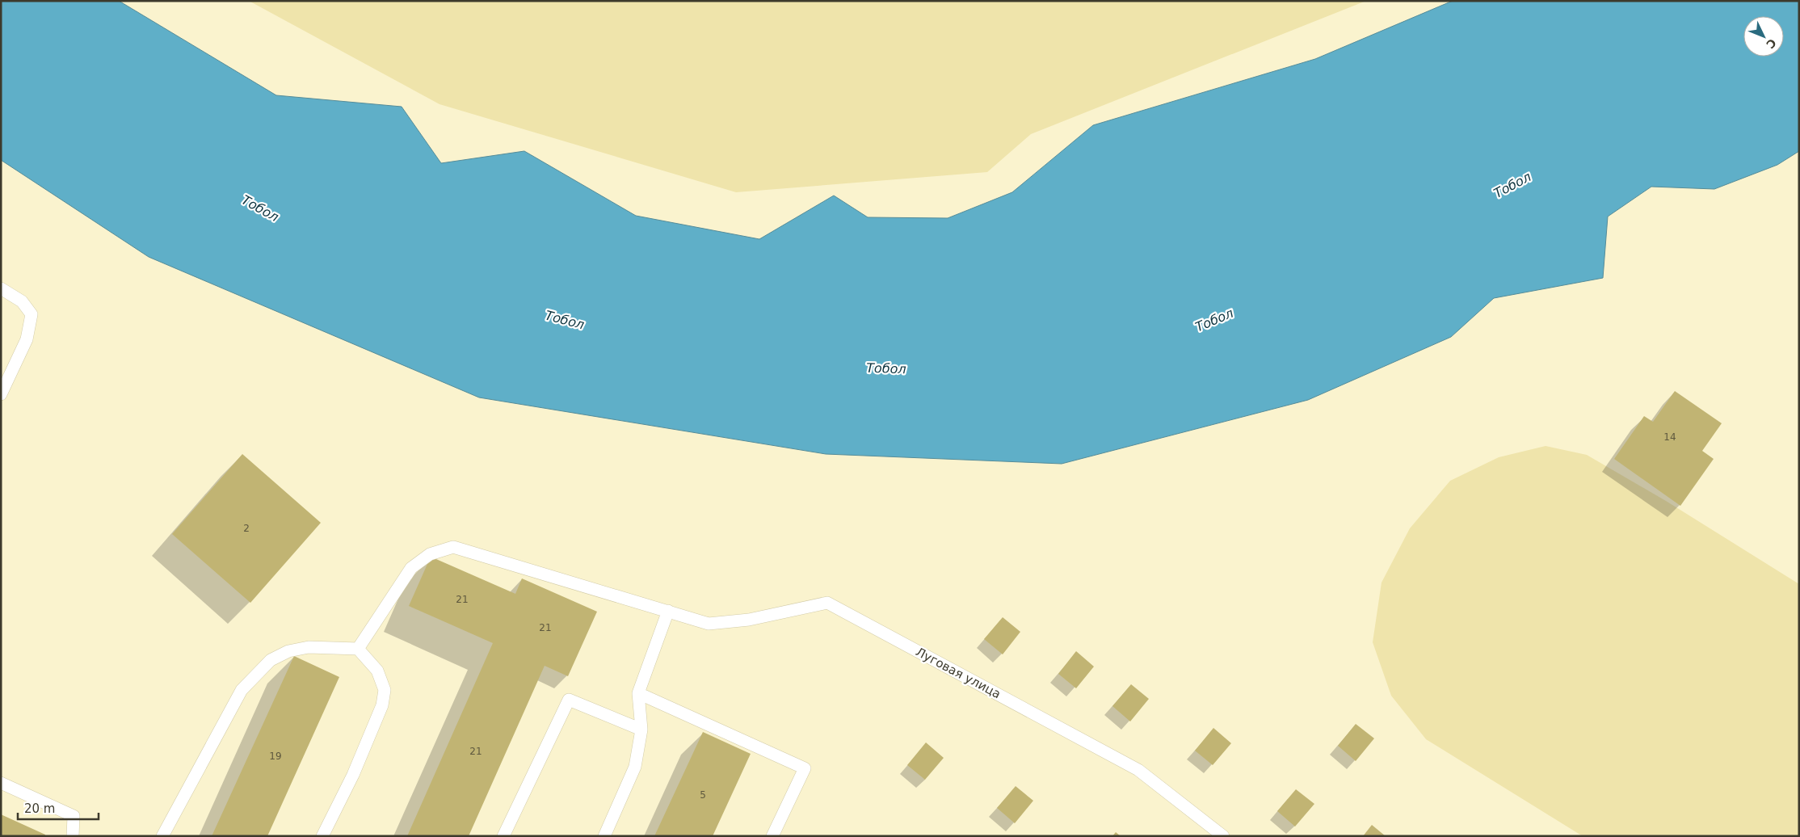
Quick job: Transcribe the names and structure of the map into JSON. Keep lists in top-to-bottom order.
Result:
{
  "streets": {
    "lane": ["Луговая улица"]
  },
  "water": ["Тобол"],
  "house_numbers": [
    "14",
    "2",
    "21",
    "21",
    "21",
    "19",
    "5"
  ],
  "scale_bar": "20 m",
  "north": "bottom right"
}
